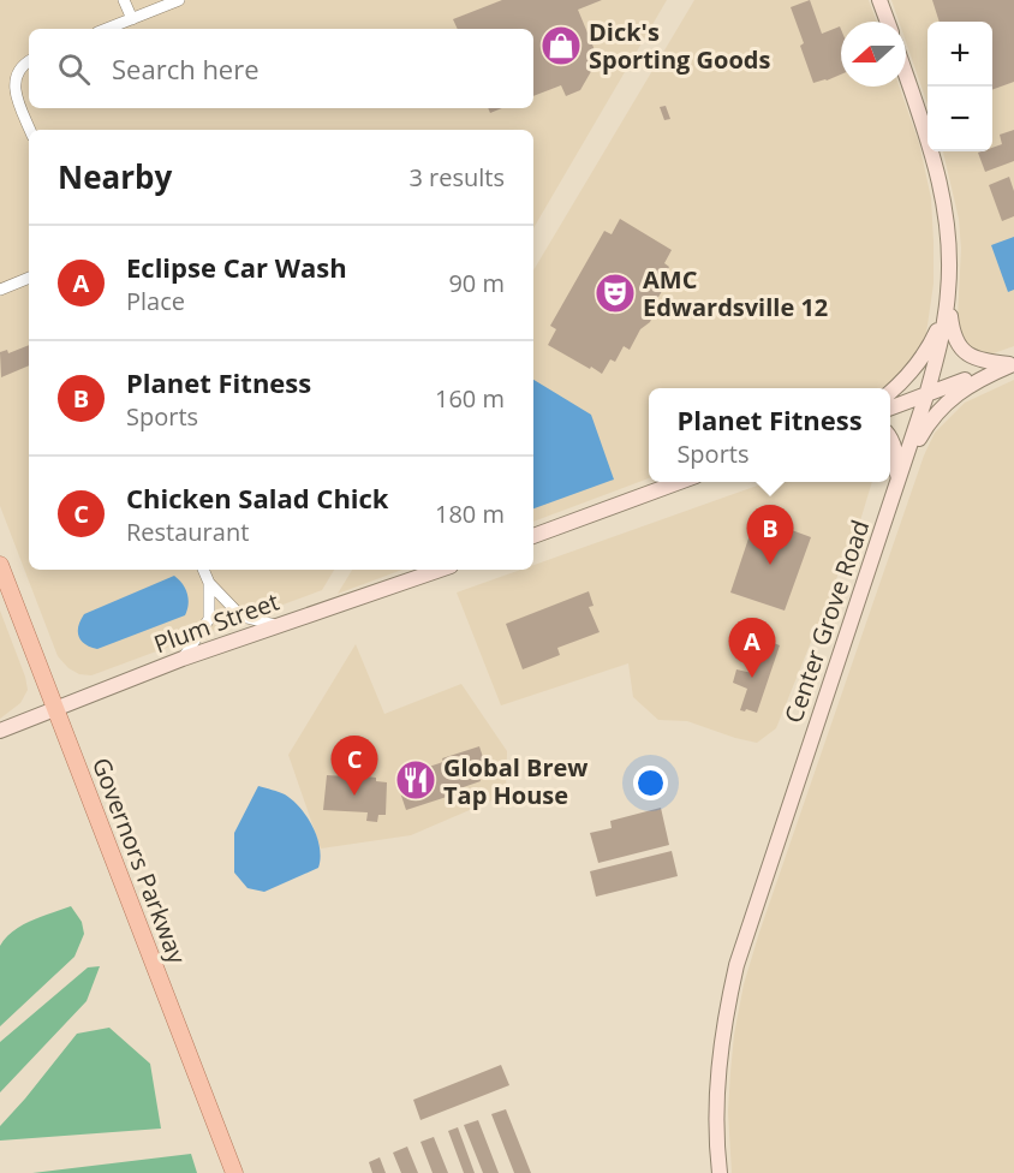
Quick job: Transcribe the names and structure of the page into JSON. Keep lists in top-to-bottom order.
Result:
{
  "streets": {
    "main road": ["Center Grove Road", "Plum Street", "Governors Parkway"]
  },
  "crossings": [
    ["Plum Street", "Governors Parkway"]
  ],
  "places": {
    "shop": ["Dick's Sporting Goods"],
    "theatre": ["AMC Edwardsville 12"],
    "restaurant": ["Global Brew Tap House"]
  },
  "north": "left",
  "page": {
    "map_buttons": ["+", "−"],
    "search": "Search here",
    "heading": ["Nearby", "3 results"],
    "list": [
      {
        "mark": "A",
        "name": "Eclipse Car Wash",
        "note": "Place",
        "value": "90 m"
      },
      {
        "mark": "B",
        "name": "Planet Fitness",
        "note": "Sports",
        "value": "160 m"
      },
      {
        "mark": "C",
        "name": "Chicken Salad Chick",
        "note": "Restaurant",
        "value": "180 m"
      }
    ],
    "popup": ["Planet Fitness", "Sports"],
    "pins": ["B", "A", "C"]
  }
}
